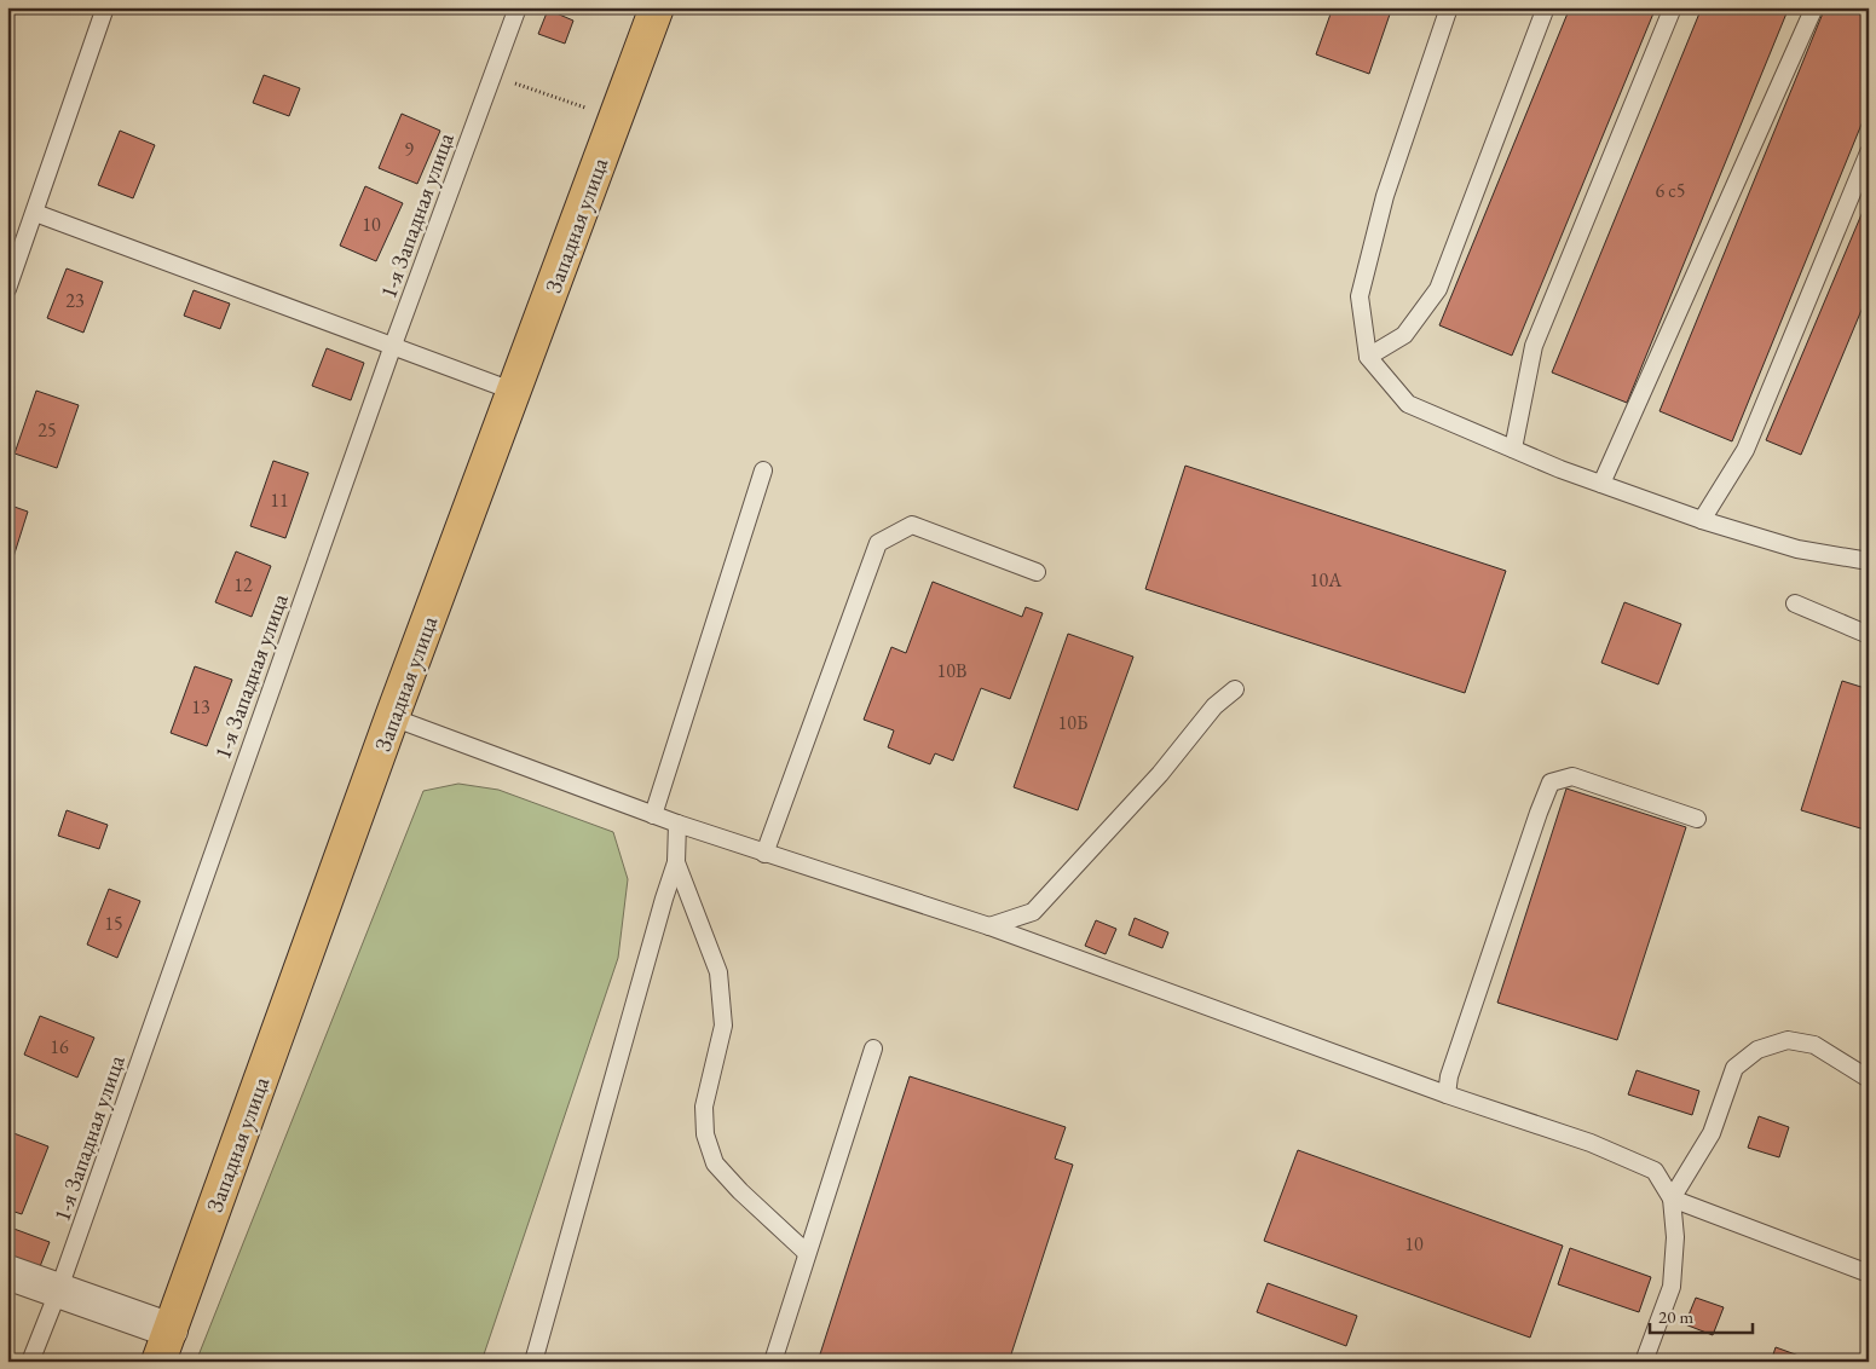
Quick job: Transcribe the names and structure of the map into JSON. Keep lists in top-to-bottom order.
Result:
{
  "streets": {
    "main road": ["Западная улица"],
    "lane": ["1-я Западная улица"]
  },
  "house_numbers": [
    "9",
    "6 с5",
    "10",
    "23",
    "25",
    "11",
    "10А",
    "12",
    "10В",
    "13",
    "10Б",
    "15",
    "16",
    "10"
  ],
  "scale_bar": "20 m"
}
